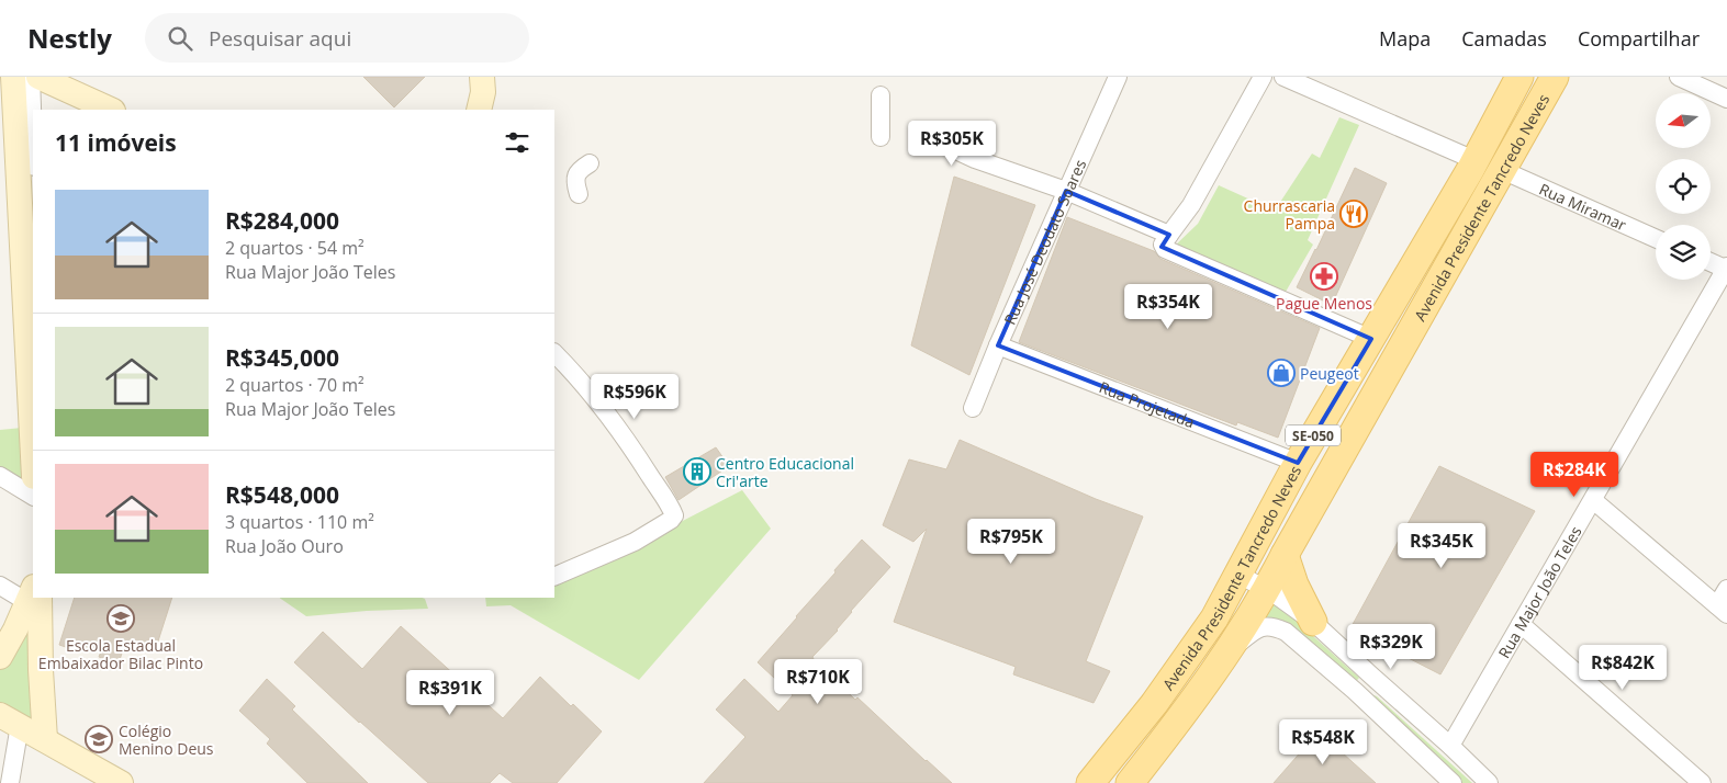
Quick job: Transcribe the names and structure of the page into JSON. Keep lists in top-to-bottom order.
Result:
{
  "streets": {
    "main road": ["Avenida Presidente Tancredo Neves", "SE-050"],
    "street": [
      "Rua Miramar",
      "Rua José Deodato Soares",
      "Rua Projetada",
      "Rua Major João Teles"
    ]
  },
  "crossings": [
    ["Rua Miramar", "Avenida Presidente Tancredo Neves"],
    ["Avenida Presidente Tancredo Neves", "Rua Projetada"],
    ["Rua José Deodato Soares", "Rua Projetada"]
  ],
  "places": {
    "restaurant": ["Churrascaria Pampa"],
    "pharmacy": ["Pague Menos"],
    "shop": ["Peugeot"],
    "building": ["Centro Educacional Cri'arte"],
    "school or university": ["Escola Estadual Embaixador Bilac Pinto", "Colégio Menino Deus"]
  },
  "north": "left",
  "page": {
    "header": "Nestly",
    "search": "Pesquisar aqui",
    "nav": ["Mapa", "Camadas", "Compartilhar"],
    "heading": "11 imóveis",
    "price": [
      "R$305K",
      "R$354K",
      "R$596K",
      "R$284K",
      "R$795K",
      "R$345K",
      "R$329K",
      "R$842K",
      "R$710K",
      "R$391K",
      "R$548K"
    ],
    "list": [
      {
        "name": "R$284,000",
        "note": "2 quartos · 54 m² · Rua Major João Teles"
      },
      {
        "name": "R$345,000",
        "note": "2 quartos · 70 m² · Rua Major João Teles"
      },
      {
        "name": "R$548,000",
        "note": "3 quartos · 110 m² · Rua João Ouro"
      }
    ]
  }
}
